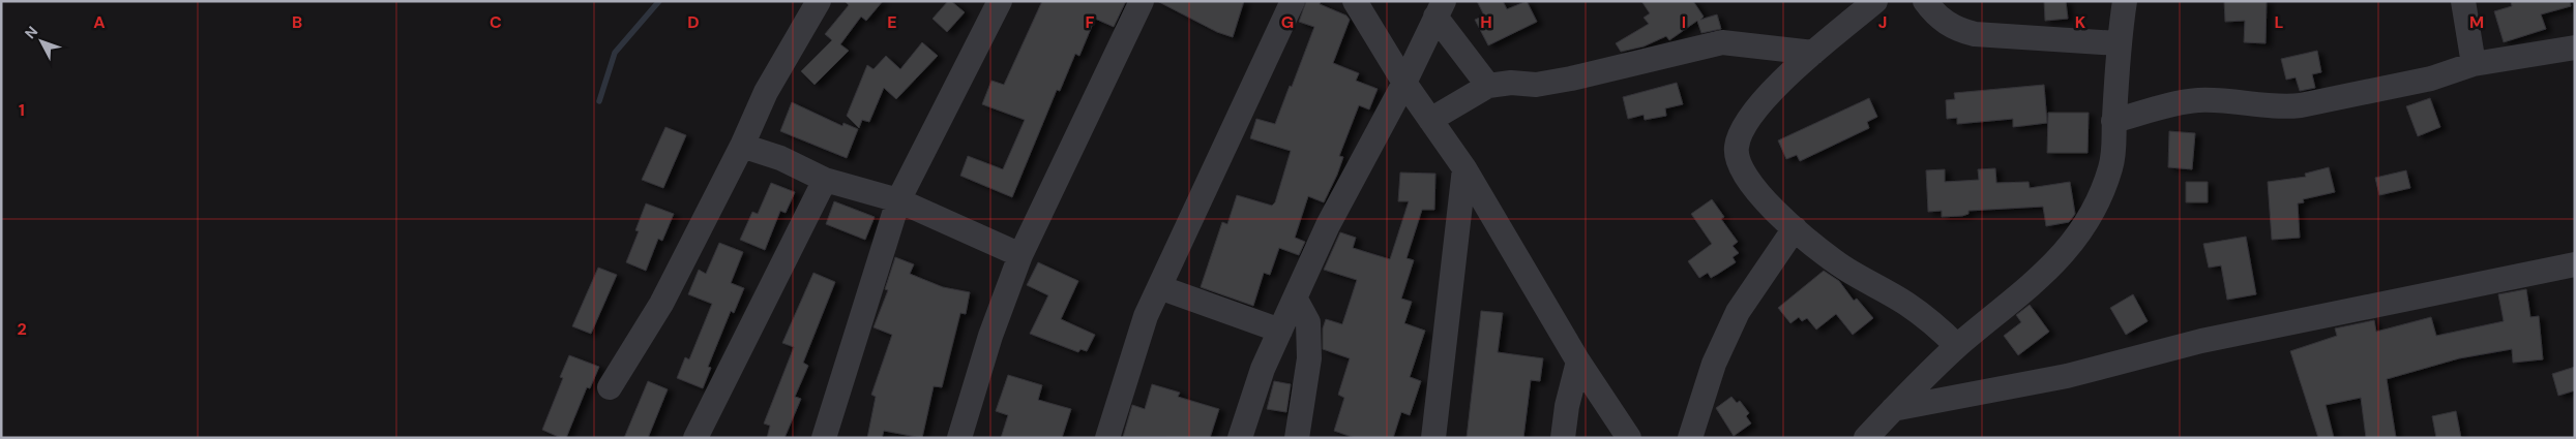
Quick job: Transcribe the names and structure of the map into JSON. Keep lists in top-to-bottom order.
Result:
{
  "north": "top left",
  "grid": {
    "columns": [
      "A",
      "B",
      "C",
      "D",
      "E",
      "F",
      "G",
      "H",
      "I",
      "J",
      "K",
      "L",
      "M"
    ],
    "rows": ["1", "2"]
  }
}
